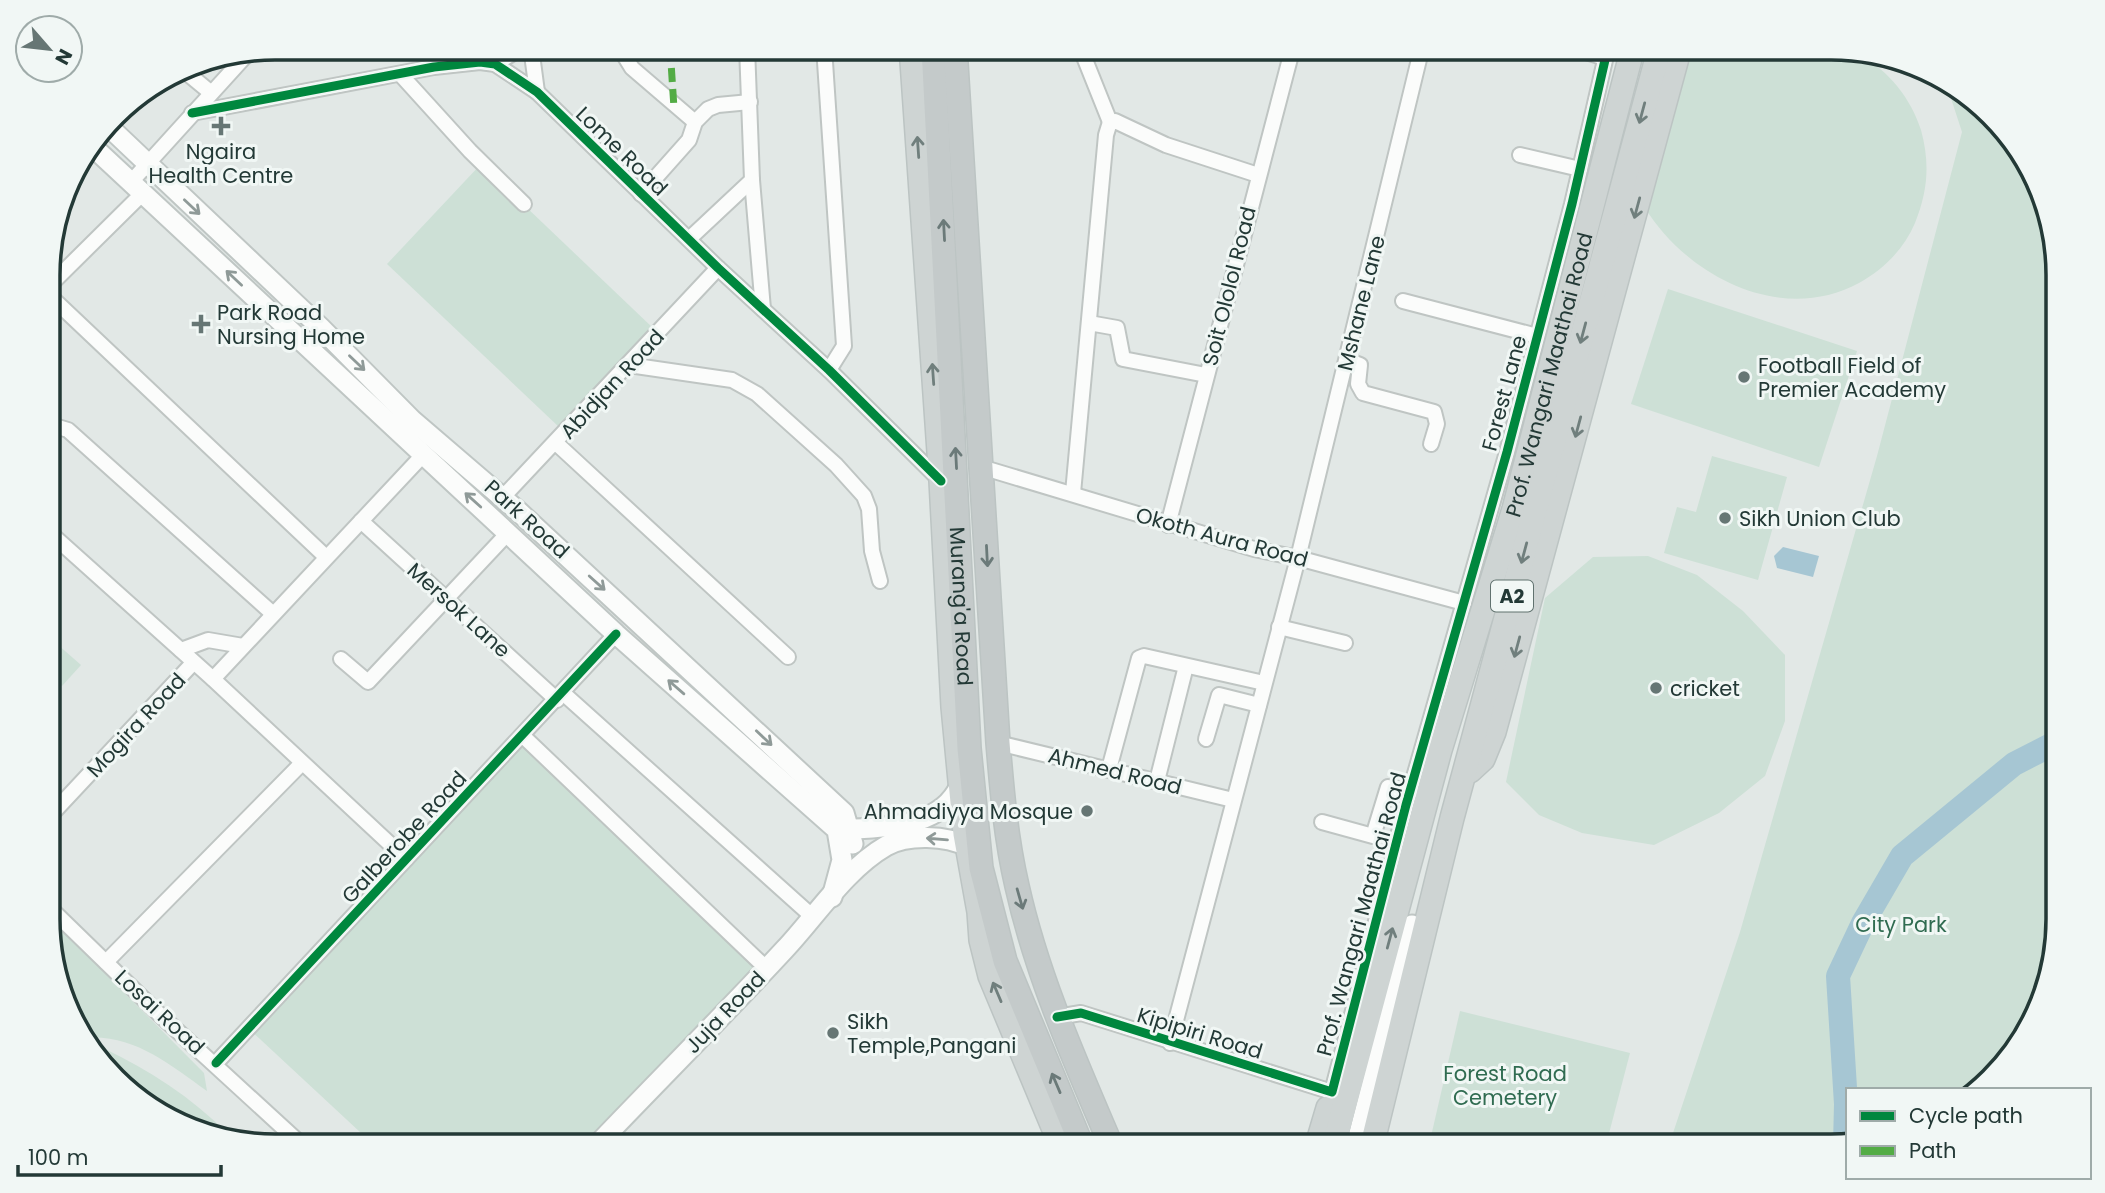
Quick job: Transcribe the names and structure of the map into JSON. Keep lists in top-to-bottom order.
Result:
{
  "streets": {
    "highway": ["Murang'a Road"],
    "main road": [
      "Prof. Wangari Maathai Road",
      "Park Road",
      "A2",
      "Juja Road"
    ],
    "street": [
      "Lome Road",
      "Soit Ololol Road",
      "Mshane Lane",
      "Abidjan Road",
      "Forest Lane",
      "Okoth Aura Road",
      "Mersok Lane",
      "Mogira Road",
      "Ahmed Road",
      "Galberobe Road",
      "Losai Road",
      "Kipipiri Road"
    ]
  },
  "crossings": [
    ["Lome Road", "Abidjan Road"],
    ["Lome Road", "Murang'a Road"],
    ["Soit Ololol Road", "Okoth Aura Road"],
    ["Mshane Lane", "Okoth Aura Road"],
    ["Mshane Lane", "Ahmed Road"],
    ["Mshane Lane", "Kipipiri Road"],
    ["Prof. Wangari Maathai Road", "Forest Lane"],
    ["Prof. Wangari Maathai Road", "Kipipiri Road"],
    ["Abidjan Road", "Park Road"],
    ["Forest Lane", "Okoth Aura Road"],
    ["Park Road", "Galberobe Road"],
    ["Okoth Aura Road", "Murang'a Road"],
    ["Murang'a Road", "Ahmed Road"],
    ["Murang'a Road", "Juja Road"],
    ["Murang'a Road", "Kipipiri Road"],
    ["Mersok Lane", "Galberobe Road"],
    ["Mersok Lane", "Juja Road"],
    ["Galberobe Road", "Losai Road"]
  ],
  "parks": ["City Park", "Forest Road Cemetery"],
  "places": {
    "health": ["Ngaira Health Centre", "Park Road Nursing Home"],
    "other": [
      "Football Field of Premier Academy",
      "Sikh Union Club",
      "cricket",
      "Ahmadiyya Mosque",
      "Sikh Temple,Pangani"
    ]
  },
  "legend": ["Cycle path", "Path"],
  "scale_bar": "100 m",
  "north": "bottom right"
}
